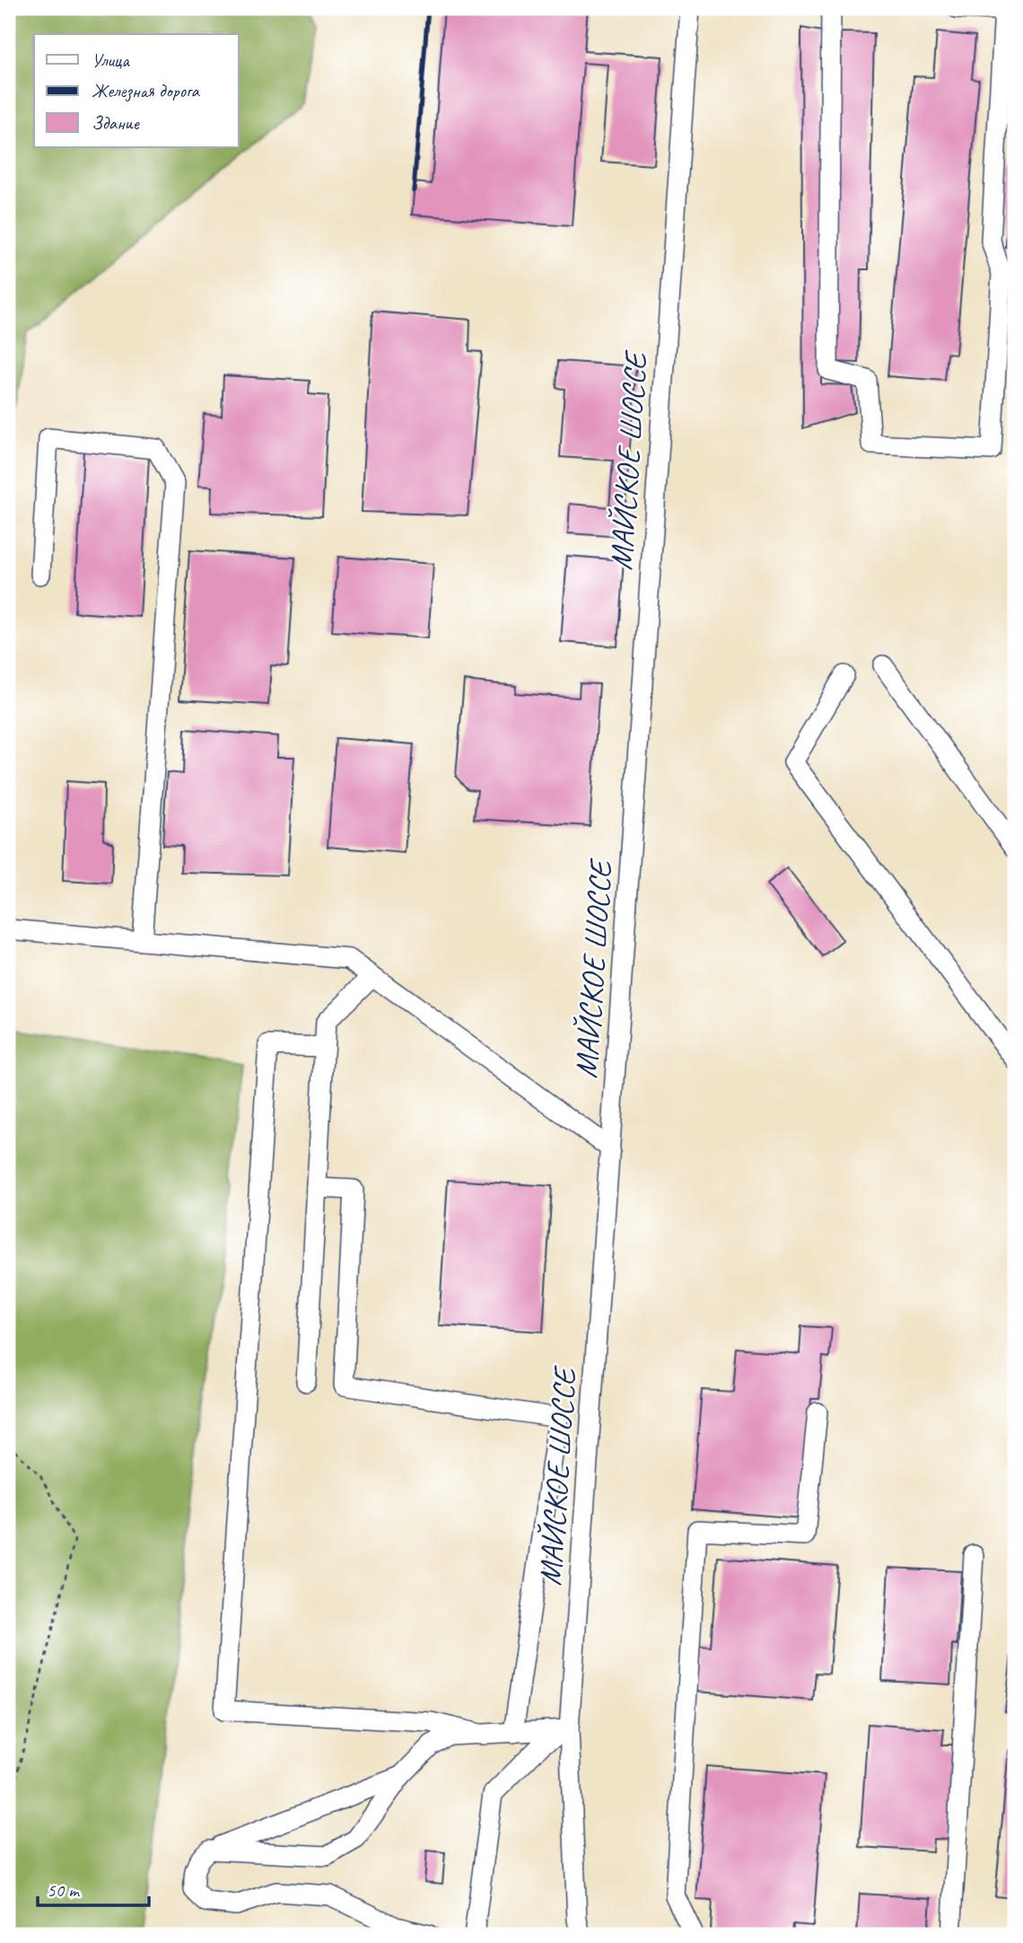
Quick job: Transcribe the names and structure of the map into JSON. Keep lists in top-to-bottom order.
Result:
{
  "streets": {
    "street": ["МАЙСКОЕ ШОССЕ"]
  },
  "legend": ["Улица", "Железная дорога", "Здание"],
  "scale_bar": "50 m"
}
